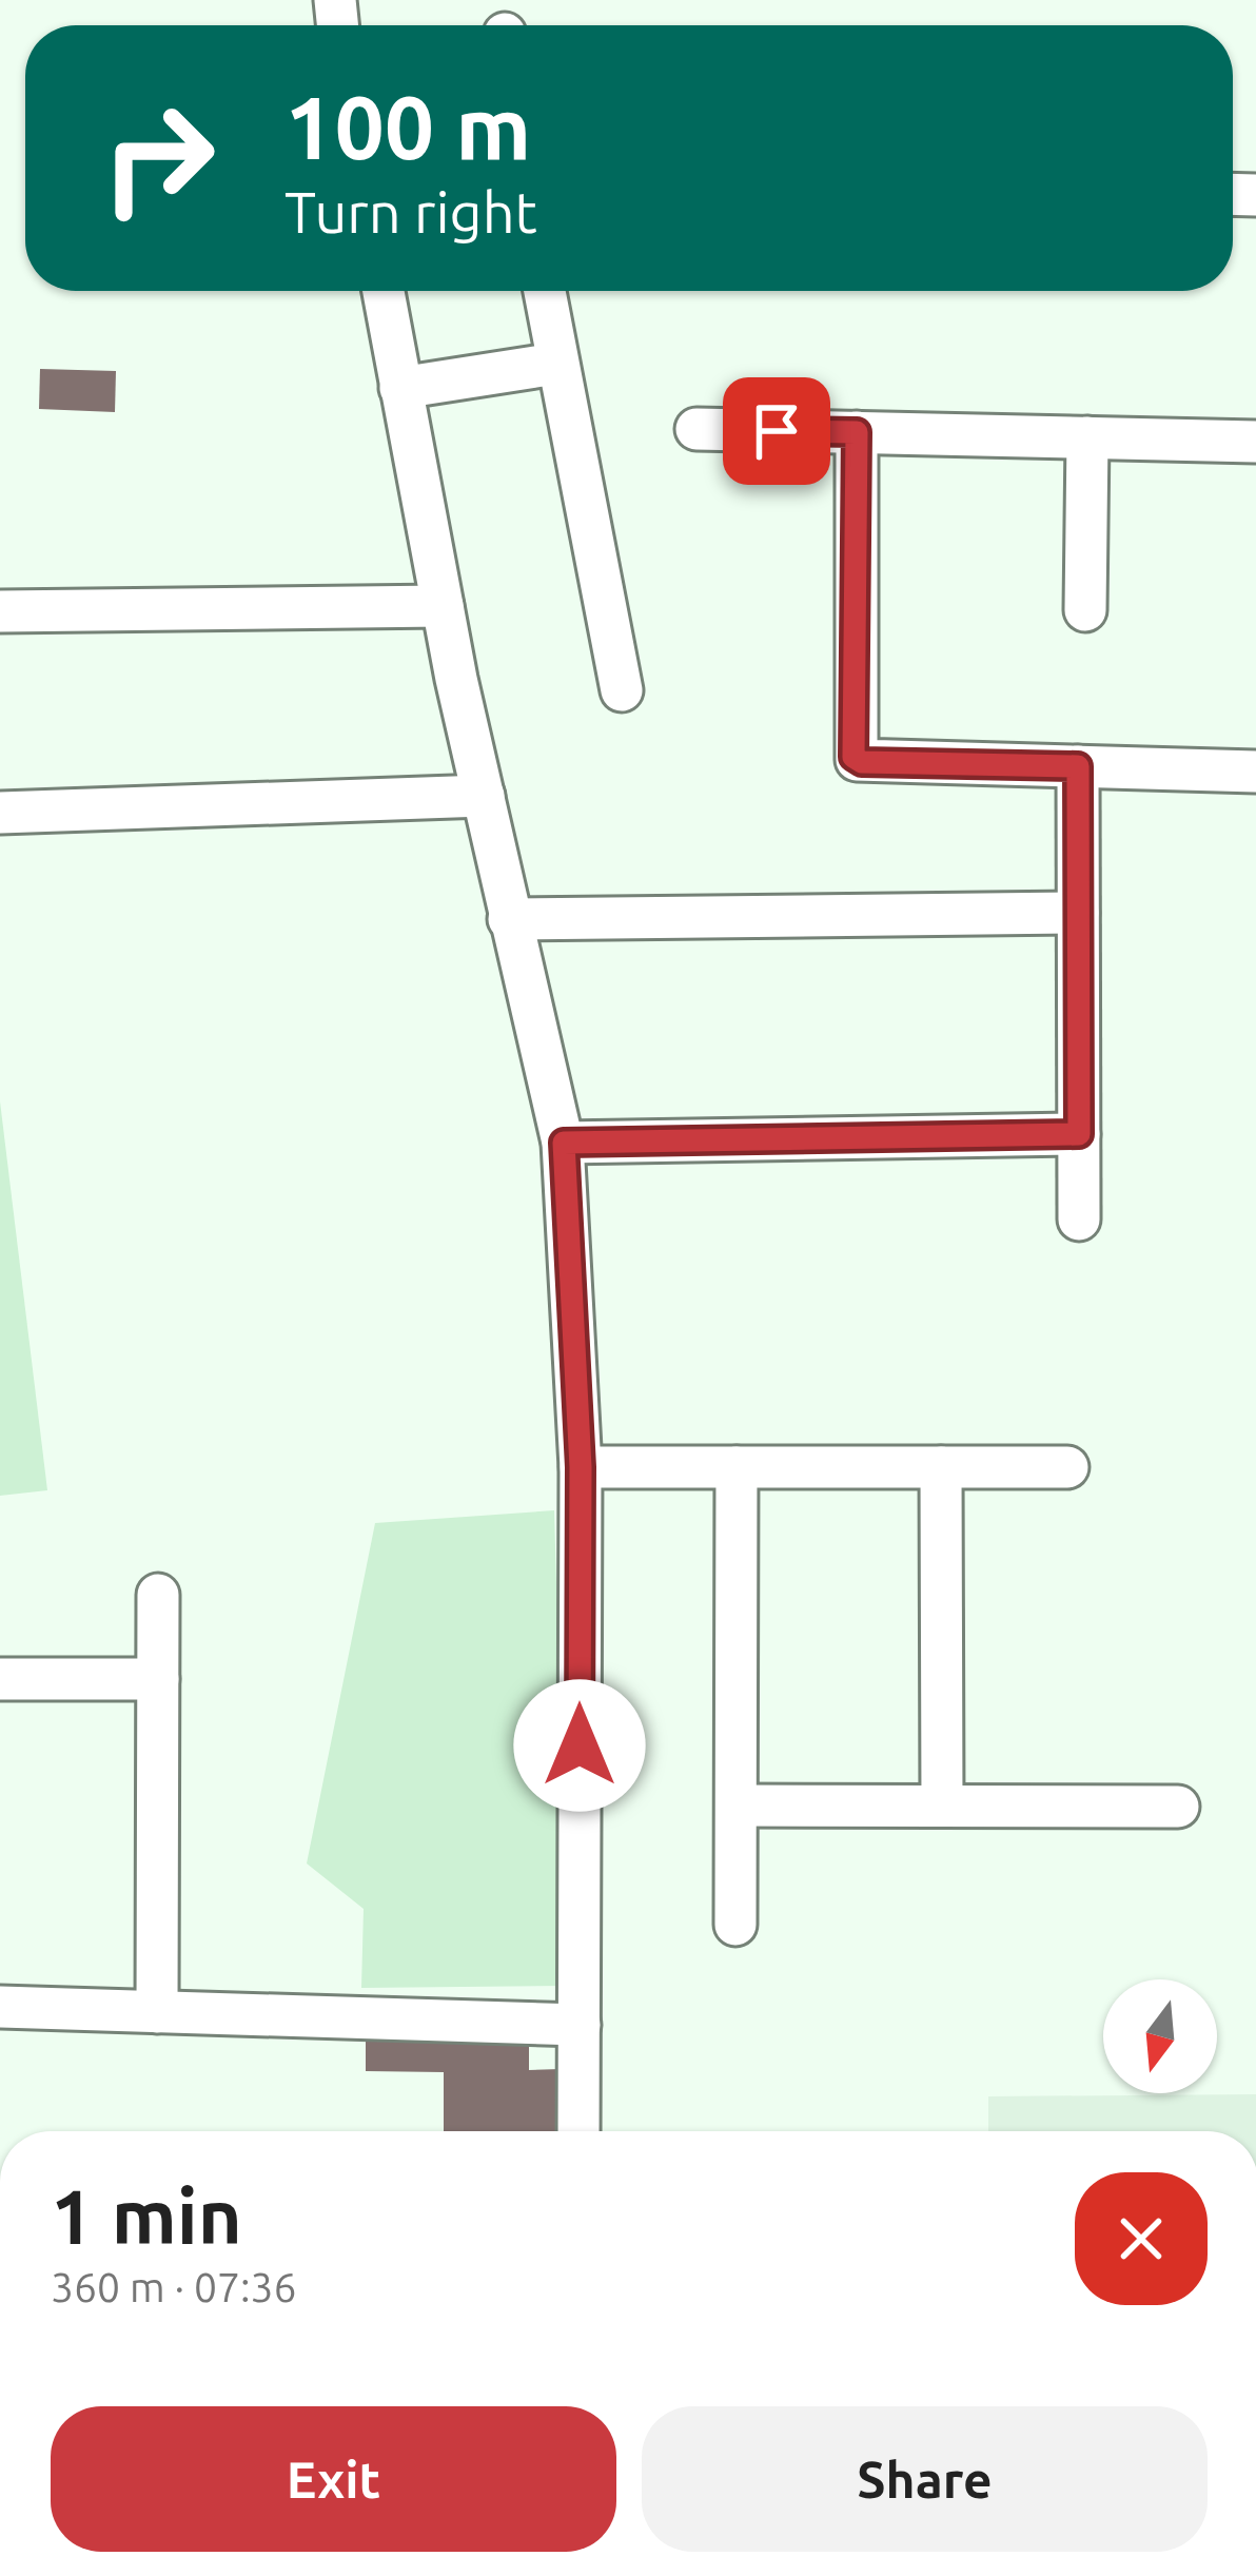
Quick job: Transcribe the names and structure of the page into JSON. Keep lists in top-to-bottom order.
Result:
{
  "north": "bottom",
  "page": {
    "turn": ["100 m", "Turn right"],
    "heading": ["1 min", "360 m · 07:36"],
    "buttons": ["Exit", "Share"]
  }
}
